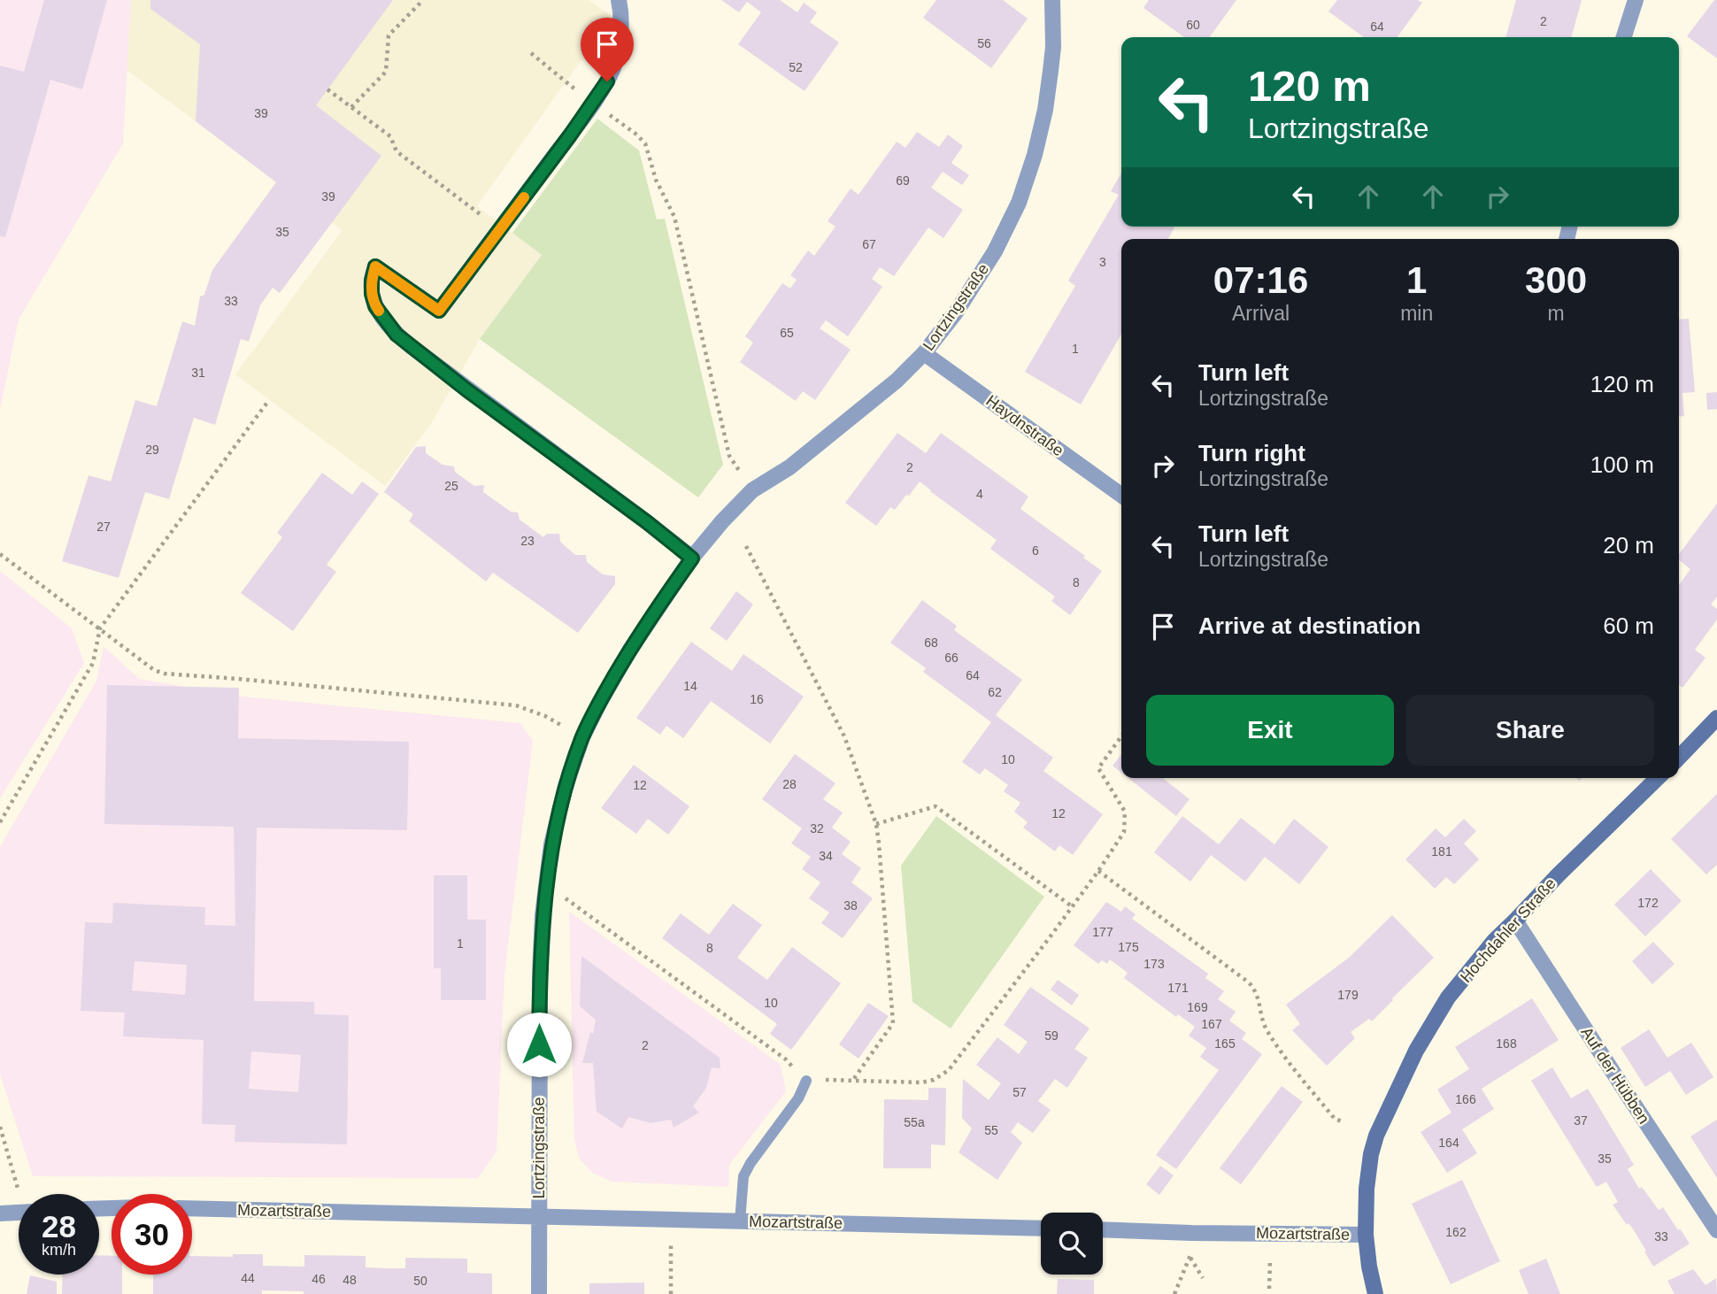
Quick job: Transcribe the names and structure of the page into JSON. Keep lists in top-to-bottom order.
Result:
{
  "streets": {
    "main road": ["Hochdahler Straße"],
    "street": [
      "Lortzingstraße",
      "Haydnstraße",
      "Auf der Hübben",
      "Mozartstraße"
    ]
  },
  "crossings": [
    ["Lortzingstraße", "Haydnstraße"],
    ["Lortzingstraße", "Mozartstraße"],
    ["Hochdahler Straße", "Auf der Hübben"],
    ["Hochdahler Straße", "Mozartstraße"]
  ],
  "house_numbers": [
    "2",
    "60",
    "64",
    "56",
    "52",
    "39",
    "69",
    "39",
    "35",
    "67",
    "3",
    "33",
    "65",
    "1",
    "31",
    "29",
    "2",
    "25",
    "4",
    "27",
    "23",
    "6",
    "8",
    "68",
    "66",
    "64",
    "14",
    "62",
    "16",
    "10",
    "28",
    "12",
    "12",
    "32",
    "181",
    "34",
    "172",
    "38",
    "177",
    "1",
    "175",
    "8",
    "173",
    "171",
    "179",
    "10",
    "169",
    "167",
    "59",
    "165",
    "168",
    "2",
    "57",
    "166",
    "37",
    "55a",
    "55",
    "164",
    "35",
    "162",
    "33",
    "44",
    "46",
    "48",
    "50"
  ],
  "page": {
    "turn": ["120 m", "Lortzingstraße"],
    "eta": [
      "07:16",
      "Arrival",
      "1",
      "min",
      "300",
      "m"
    ],
    "list": [
      {
        "name": "Turn left",
        "note": "Lortzingstraße",
        "value": "120 m"
      },
      {
        "name": "Turn right",
        "note": "Lortzingstraße",
        "value": "100 m"
      },
      {
        "name": "Turn left",
        "note": "Lortzingstraße",
        "value": "20 m"
      },
      {
        "name": "Arrive at destination",
        "value": "60 m"
      }
    ],
    "buttons": ["Exit", "Share"],
    "speed": "28 km/h",
    "limit": "30"
  }
}
